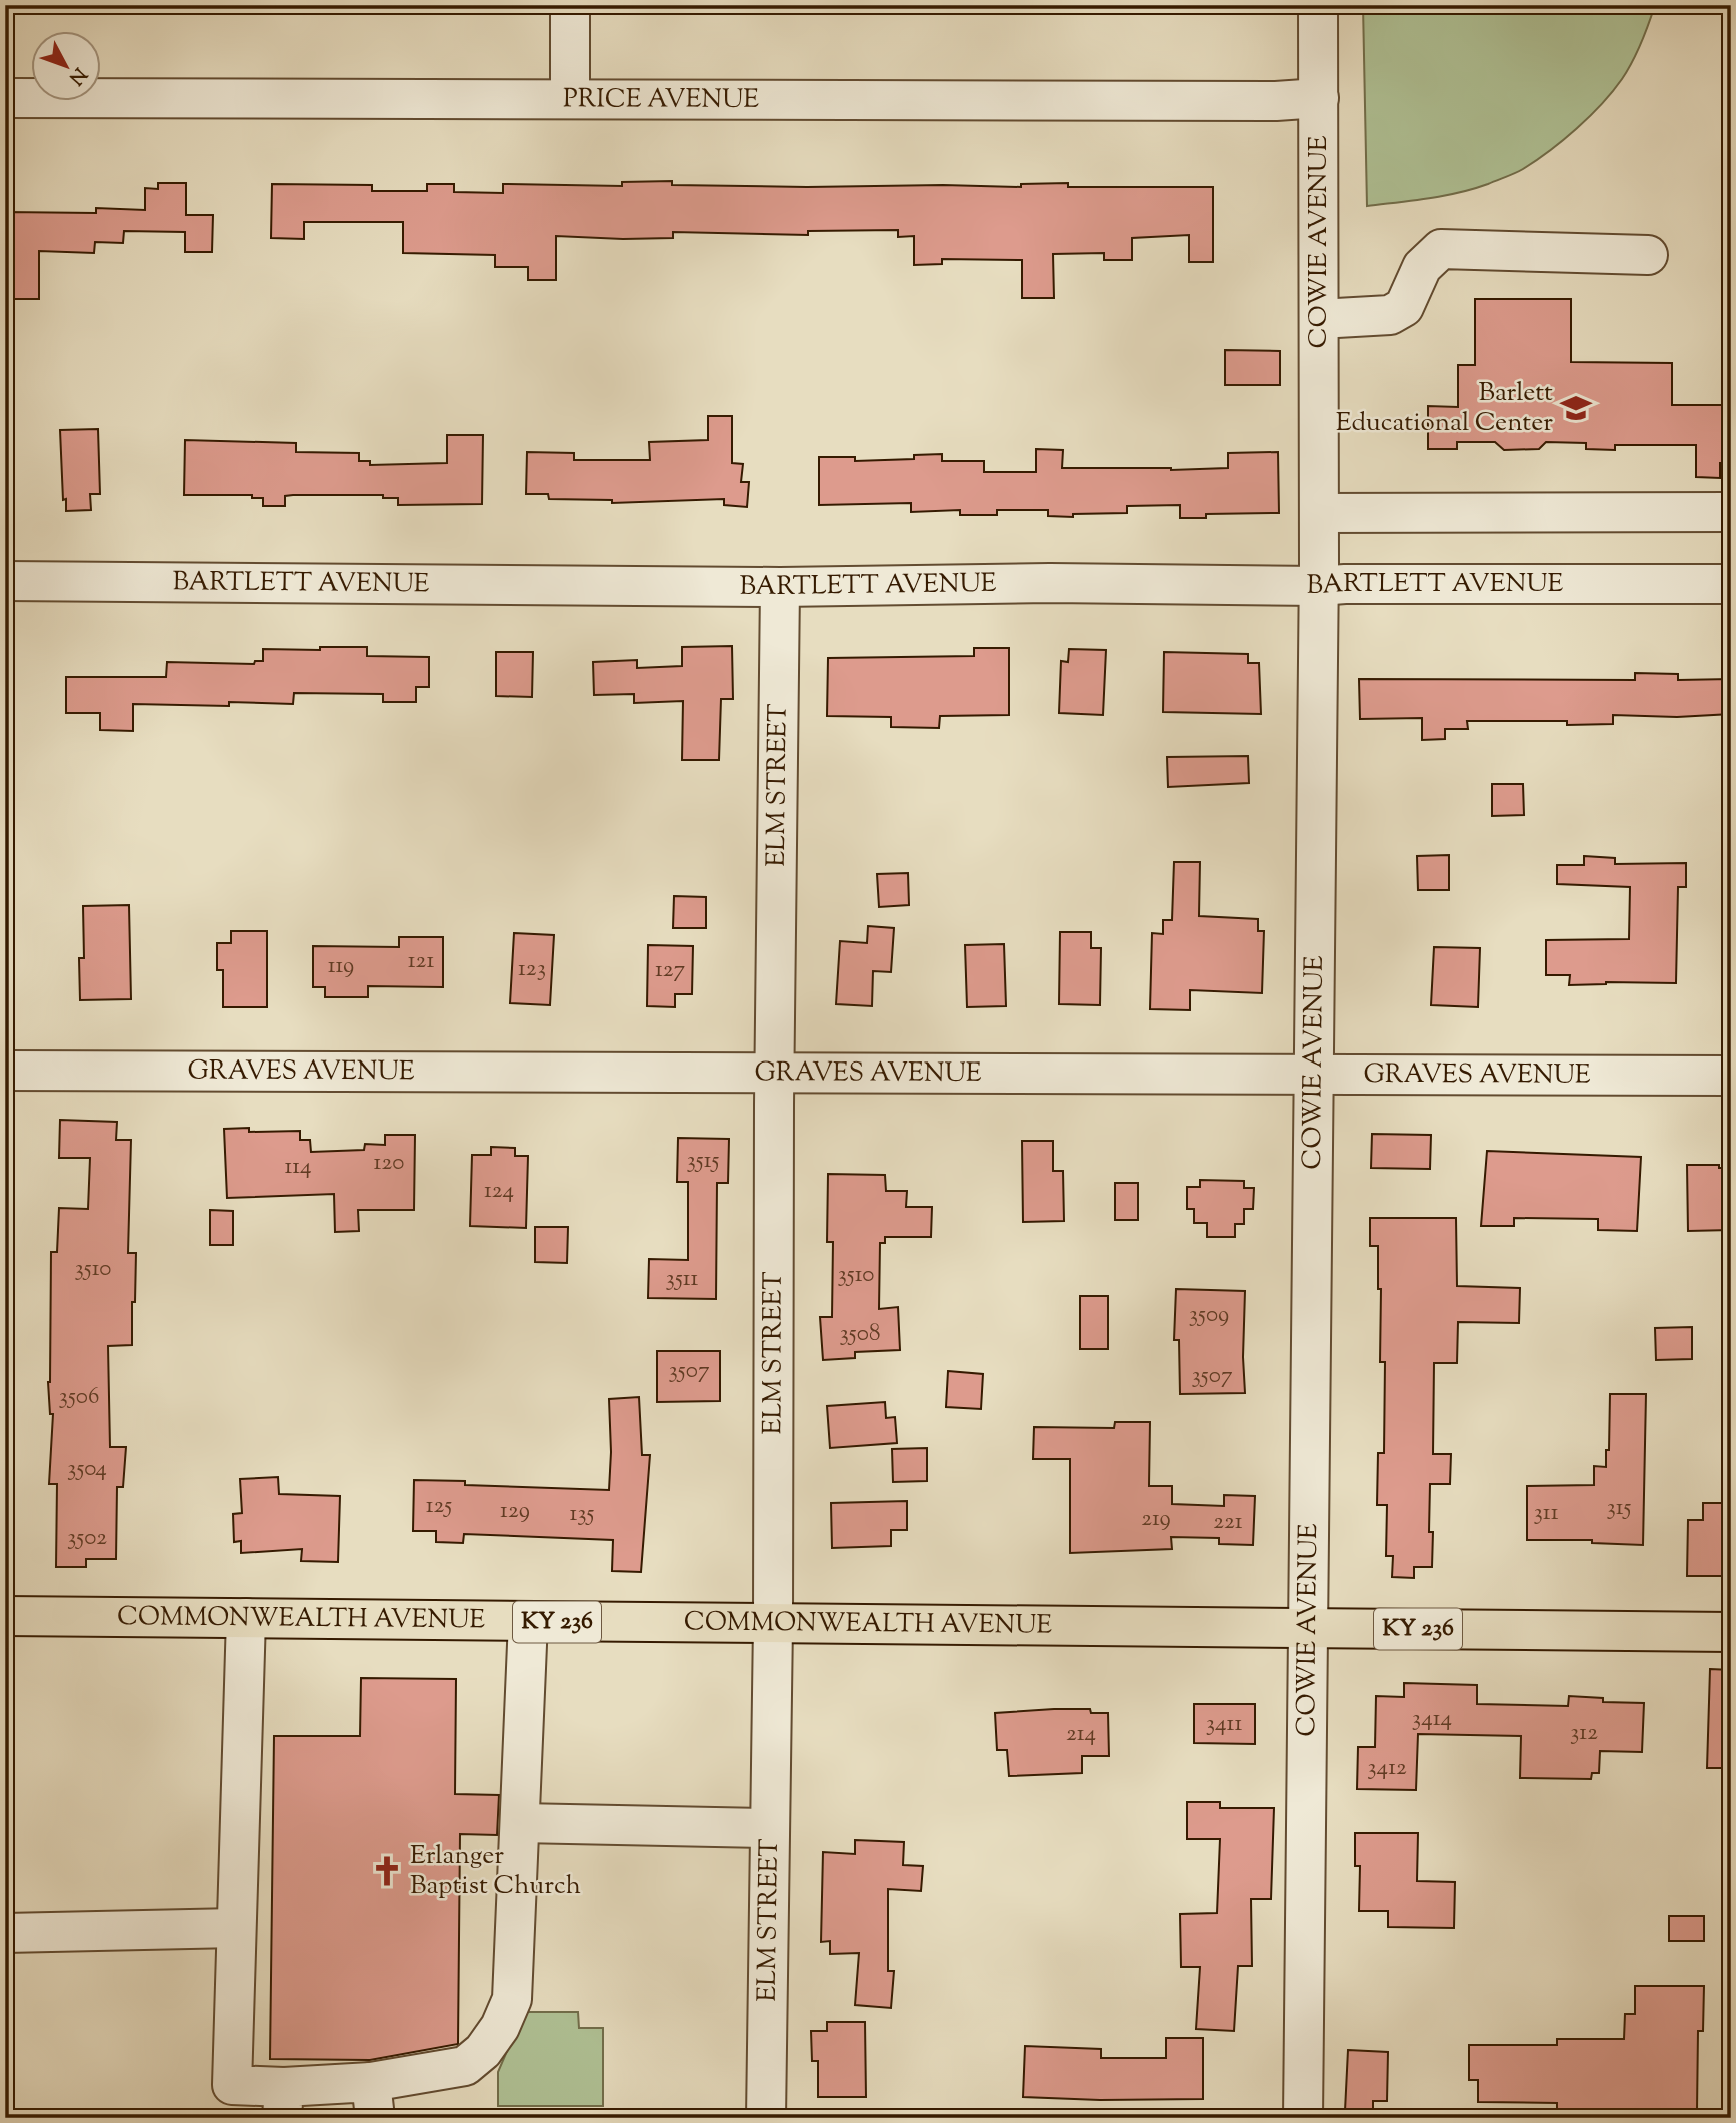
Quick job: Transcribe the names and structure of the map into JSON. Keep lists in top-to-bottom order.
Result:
{
  "streets": {
    "main road": ["COMMONWEALTH AVENUE", "KY 236"],
    "street": [
      "PRICE AVENUE",
      "COWIE AVENUE",
      "BARTLETT AVENUE",
      "ELM STREET",
      "GRAVES AVENUE"
    ]
  },
  "crossings": [
    ["PRICE AVENUE", "COWIE AVENUE"],
    ["COWIE AVENUE", "BARTLETT AVENUE"],
    ["COWIE AVENUE", "GRAVES AVENUE"],
    ["COWIE AVENUE", "COMMONWEALTH AVENUE"],
    ["BARTLETT AVENUE", "ELM STREET"],
    ["ELM STREET", "GRAVES AVENUE"],
    ["ELM STREET", "COMMONWEALTH AVENUE"]
  ],
  "places": {
    "school or university": ["Barlett Educational Center"],
    "church": ["Erlanger Baptist Church"]
  },
  "house_numbers": [
    "121",
    "119",
    "123",
    "127",
    "3515",
    "120",
    "114",
    "124",
    "3510",
    "3510",
    "3511",
    "3509",
    "3508",
    "3507",
    "3507",
    "3506",
    "3504",
    "125",
    "315",
    "129",
    "311",
    "135",
    "219",
    "221",
    "3502",
    "3414",
    "3411",
    "312",
    "214",
    "3412"
  ],
  "north": "bottom right"
}
